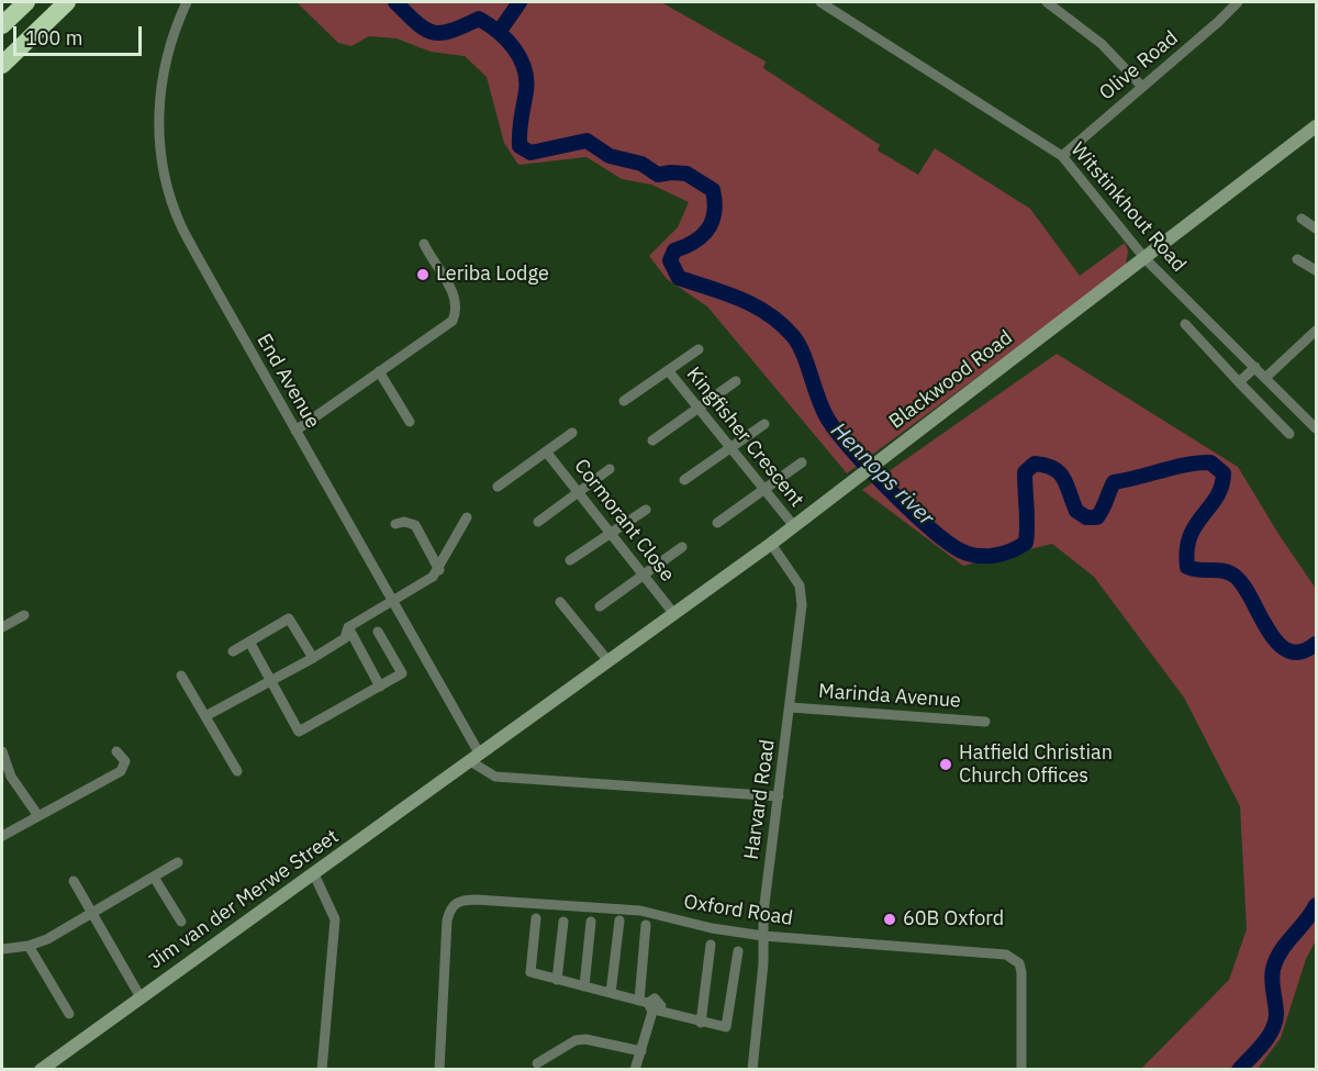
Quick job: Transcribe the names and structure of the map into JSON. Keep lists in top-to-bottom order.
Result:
{
  "streets": {
    "street": [
      "Olive Road",
      "Witstinkhout Road",
      "Blackwood Road",
      "End Avenue",
      "Kingfisher Crescent",
      "Cormorant Close",
      "Marinda Avenue",
      "Harvard Road",
      "Jim van der Merwe Street",
      "Oxford Road"
    ]
  },
  "crossings": [
    ["Olive Road", "Witstinkhout Road"],
    ["Witstinkhout Road", "Blackwood Road"],
    ["Blackwood Road", "End Avenue"],
    ["Blackwood Road", "Kingfisher Crescent"],
    ["Blackwood Road", "Cormorant Close"],
    ["Blackwood Road", "Harvard Road"],
    ["Blackwood Road", "Jim van der Merwe Street"],
    ["End Avenue", "Jim van der Merwe Street"],
    ["Marinda Avenue", "Harvard Road"],
    ["Harvard Road", "Oxford Road"]
  ],
  "water": ["Hennops river"],
  "places": ["Leriba Lodge", "Hatfield Christian Church Offices", "60B Oxford"],
  "scale_bar": "100 m"
}
